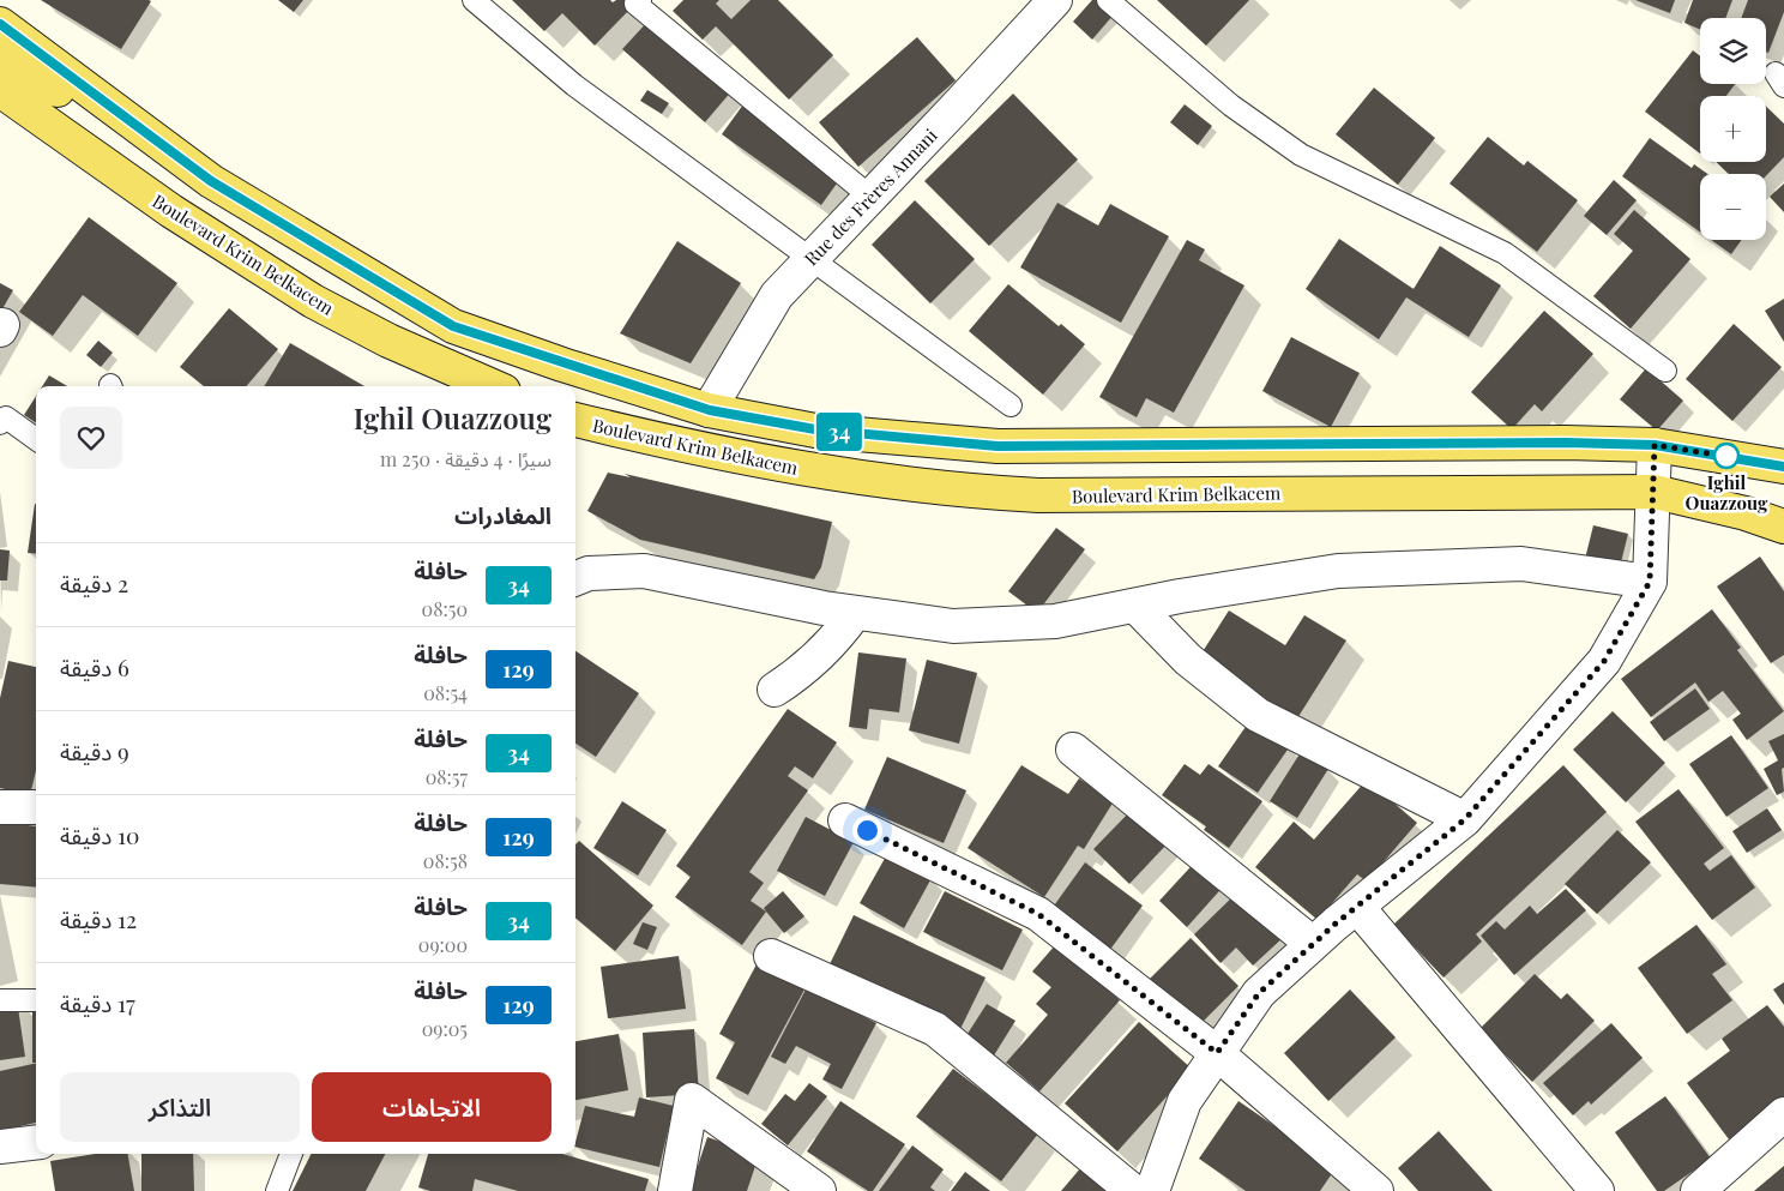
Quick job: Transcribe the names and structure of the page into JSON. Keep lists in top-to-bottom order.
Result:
{
  "streets": {
    "main road": ["Boulevard Krim Belkacem"],
    "street": ["Rue des Frères Annani"]
  },
  "places": ["Ighil Ouazzoug"],
  "lines": ["bus line 34"],
  "page": {
    "on_map": "34",
    "map_buttons": ["+", "−"],
    "heading": [
      ["Ighil Ouazzoug", "سيرًا · 4 دقيقة · 250 m"],
      "المغادرات"
    ],
    "list": [
      {
        "mark": "34",
        "name": "حافلة",
        "note": "08:50",
        "value": "2 دقيقة"
      },
      {
        "mark": "129",
        "name": "حافلة",
        "note": "08:54",
        "value": "6 دقيقة"
      },
      {
        "mark": "34",
        "name": "حافلة",
        "note": "08:57",
        "value": "9 دقيقة"
      },
      {
        "mark": "129",
        "name": "حافلة",
        "note": "08:58",
        "value": "10 دقيقة"
      },
      {
        "mark": "34",
        "name": "حافلة",
        "note": "09:00",
        "value": "12 دقيقة"
      },
      {
        "mark": "129",
        "name": "حافلة",
        "note": "09:05",
        "value": "17 دقيقة"
      }
    ],
    "buttons": ["الاتجاهات", "التذاكر"]
  }
}
